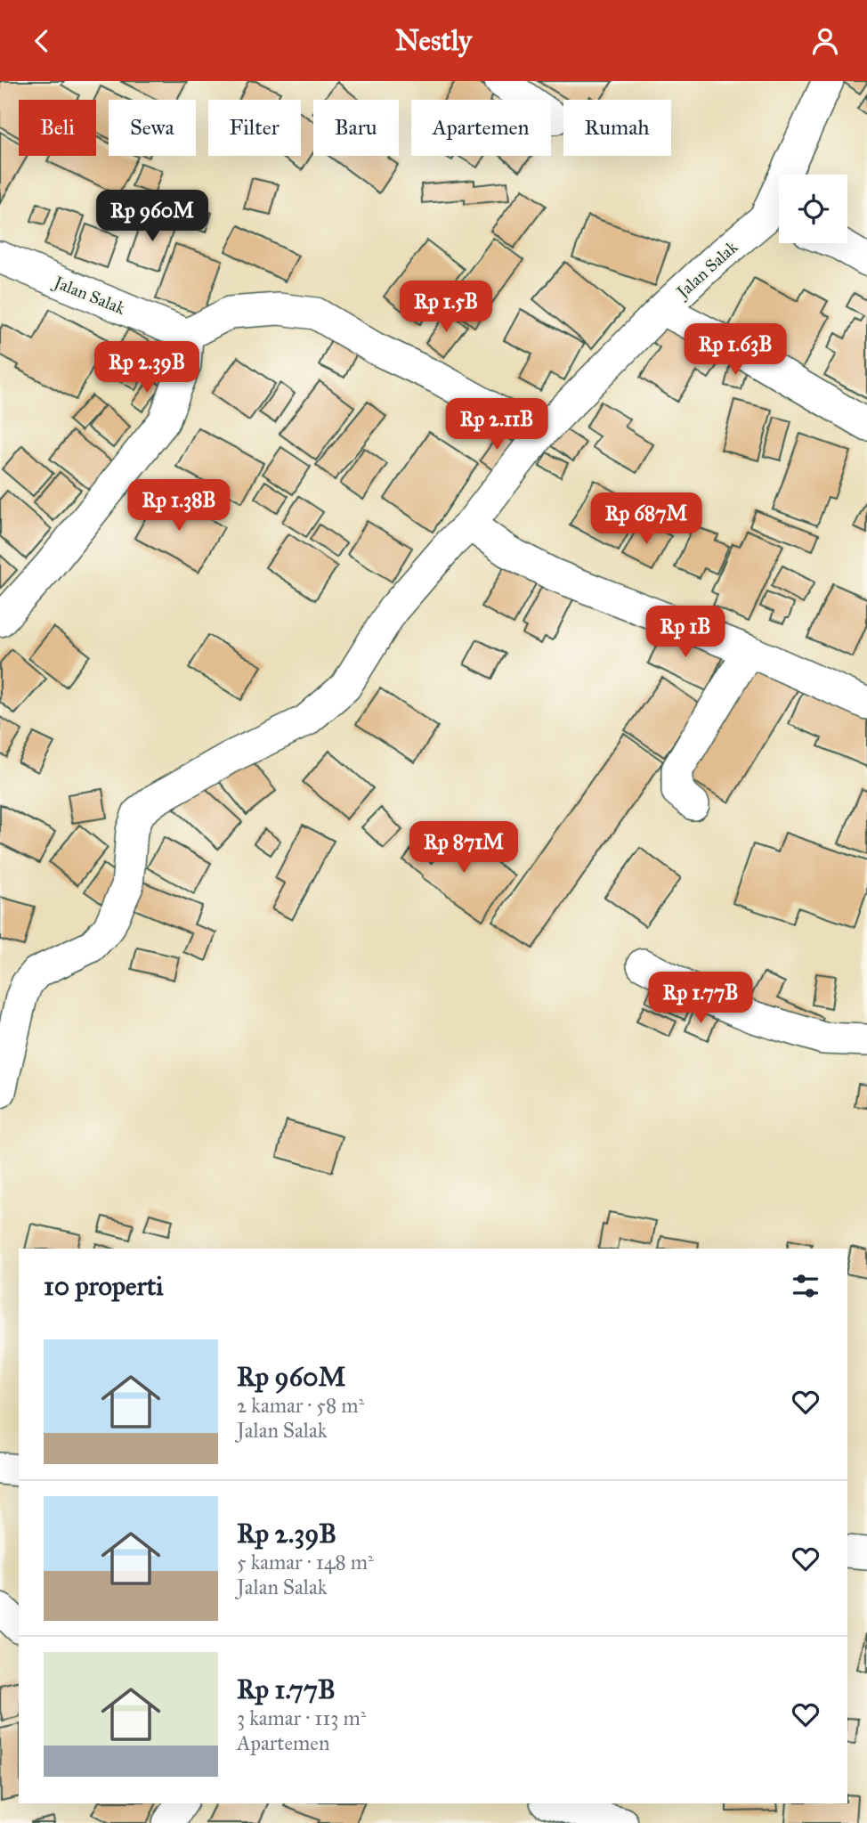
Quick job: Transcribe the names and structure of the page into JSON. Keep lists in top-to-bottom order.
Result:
{
  "streets": {
    "street": ["Jalan Salak"]
  },
  "page": {
    "header": "Nestly",
    "chip": [
      "Beli",
      "Sewa",
      "Filter",
      "Baru",
      "Apartemen",
      "Rumah"
    ],
    "price": [
      "Rp 960M",
      "Rp 1.5B",
      "Rp 1.63B",
      "Rp 2.39B",
      "Rp 2.11B",
      "Rp 1.38B",
      "Rp 687M",
      "Rp 1B",
      "Rp 871M",
      "Rp 1.77B"
    ],
    "heading": "10 properti",
    "list": [
      {
        "name": "Rp 960M",
        "note": "2 kamar · 58 m² · Jalan Salak"
      },
      {
        "name": "Rp 2.39B",
        "note": "5 kamar · 148 m² · Jalan Salak"
      },
      {
        "name": "Rp 1.77B",
        "note": "3 kamar · 113 m² · Apartemen"
      }
    ]
  }
}
